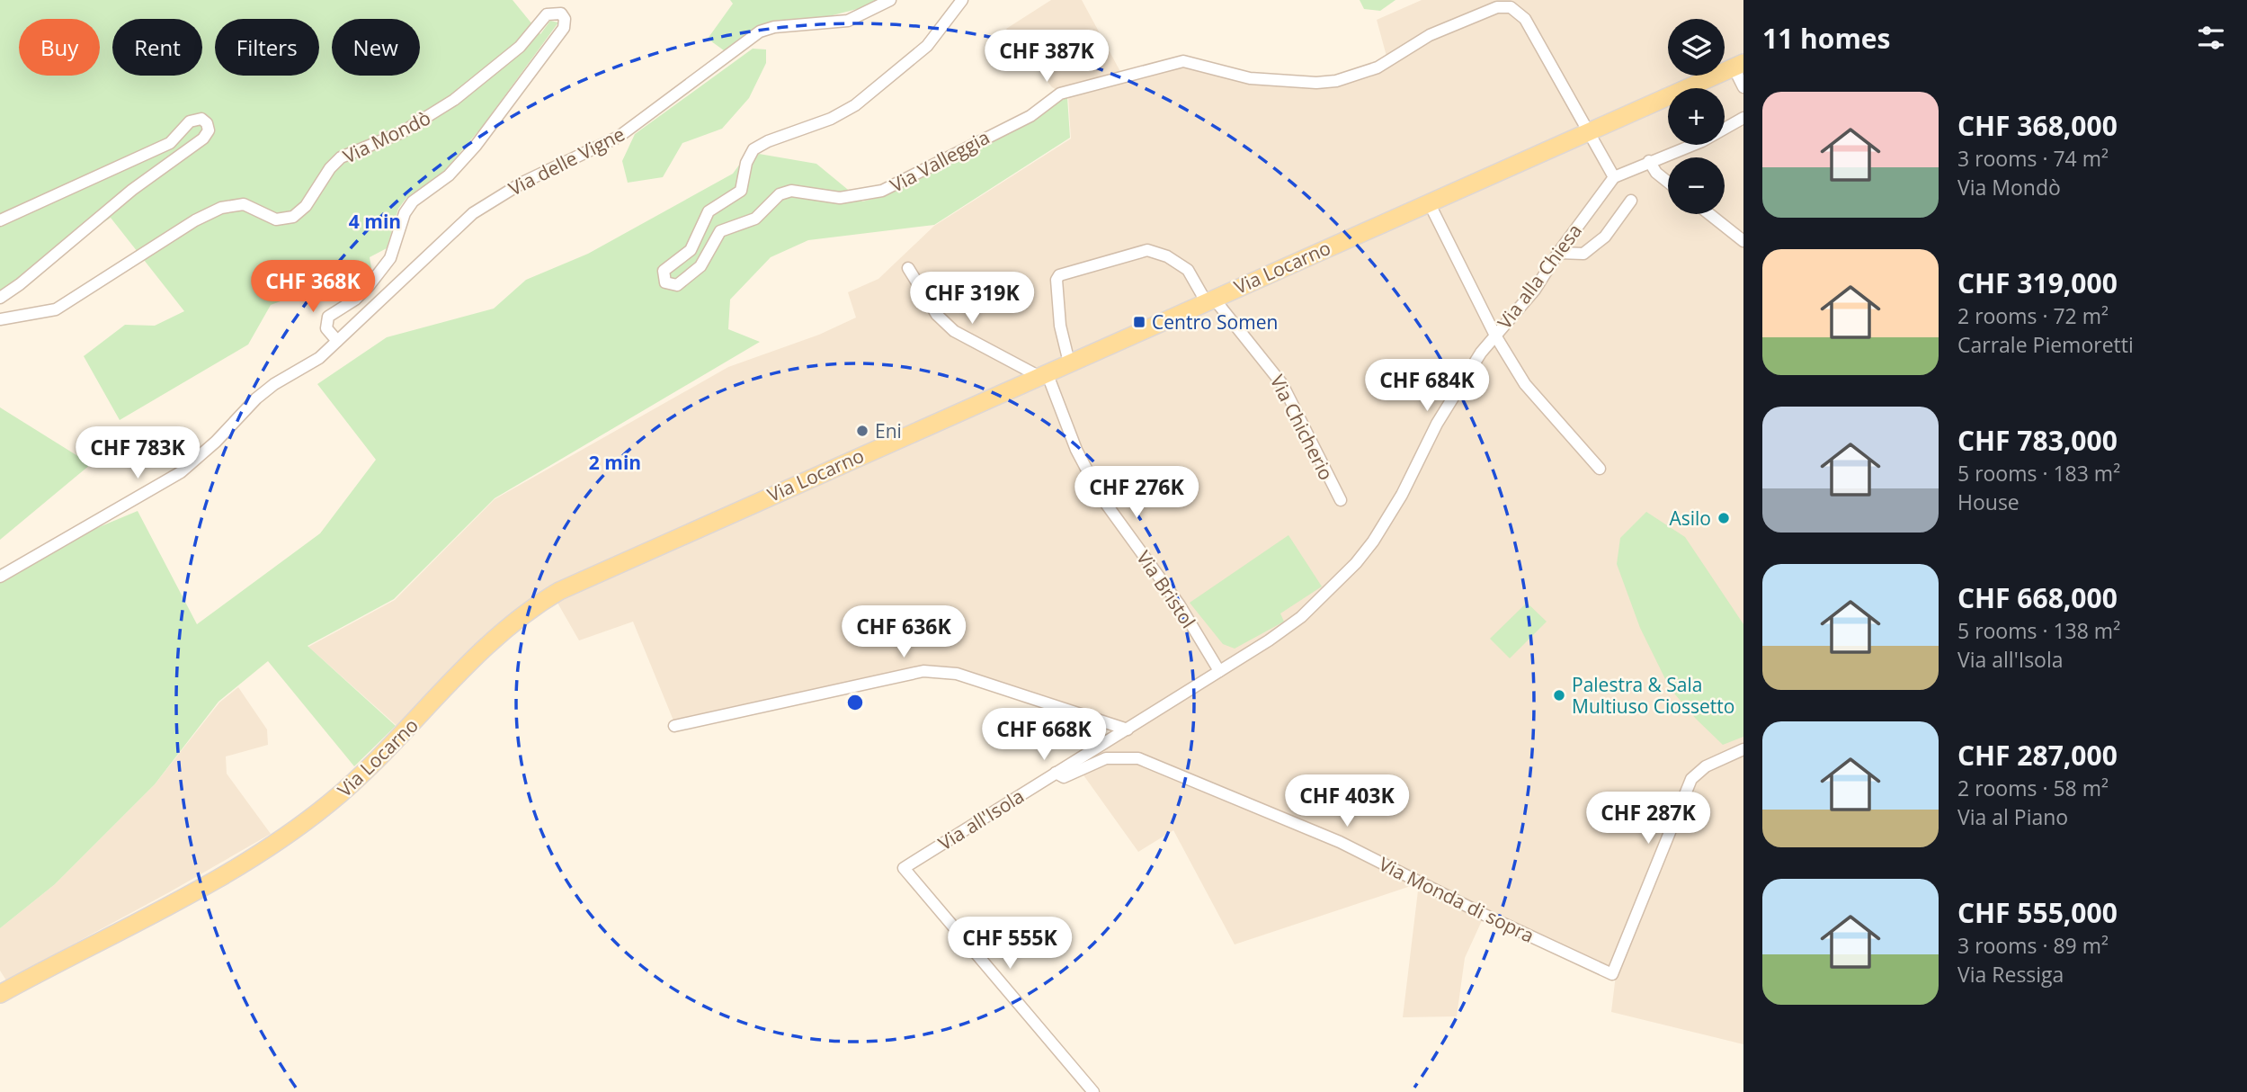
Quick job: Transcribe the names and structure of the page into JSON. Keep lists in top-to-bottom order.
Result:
{
  "streets": {
    "main road": ["Via Locarno"],
    "street": [
      "Via Mondò",
      "Via delle Vigne",
      "Via Valleggia",
      "Via alla Chiesa",
      "Via Chicherio",
      "Via Bristol",
      "Via all'Isola",
      "Via Monda di sopra"
    ]
  },
  "crossings": [
    ["Via Mondò", "Via delle Vigne"],
    ["Via Valleggia", "Via Locarno"],
    ["Via Locarno", "Via Chicherio"],
    ["Via Locarno", "Via Bristol"],
    ["Via alla Chiesa", "Via Bristol"],
    ["Via alla Chiesa", "Via all'Isola"],
    ["Via Bristol", "Via all'Isola"],
    ["Via all'Isola", "Via Monda di sopra"]
  ],
  "places": {
    "transit": ["Centro Somen"],
    "other": ["Eni", "Asilo", "Palestra & Sala Multiuso Ciossetto"]
  },
  "page": {
    "heading": "11 homes",
    "map_buttons": ["+", "−"],
    "chip": [
      "Buy",
      "Rent",
      "Filters",
      "New"
    ],
    "price": [
      "CHF 387K",
      "CHF 368K",
      "CHF 319K",
      "CHF 684K",
      "CHF 783K",
      "CHF 276K",
      "CHF 636K",
      "CHF 668K",
      "CHF 403K",
      "CHF 287K",
      "CHF 555K"
    ],
    "list": [
      {
        "name": "CHF 368,000",
        "note": "3 rooms · 74 m² · Via Mondò"
      },
      {
        "name": "CHF 319,000",
        "note": "2 rooms · 72 m² · Carrale Piemoretti"
      },
      {
        "name": "CHF 783,000",
        "note": "5 rooms · 183 m² · House"
      },
      {
        "name": "CHF 668,000",
        "note": "5 rooms · 138 m² · Via all'Isola"
      },
      {
        "name": "CHF 287,000",
        "note": "2 rooms · 58 m² · Via al Piano"
      },
      {
        "name": "CHF 555,000",
        "note": "3 rooms · 89 m² · Via Ressiga"
      }
    ]
  },
  "rings": ["4 min", "2 min"]
}
